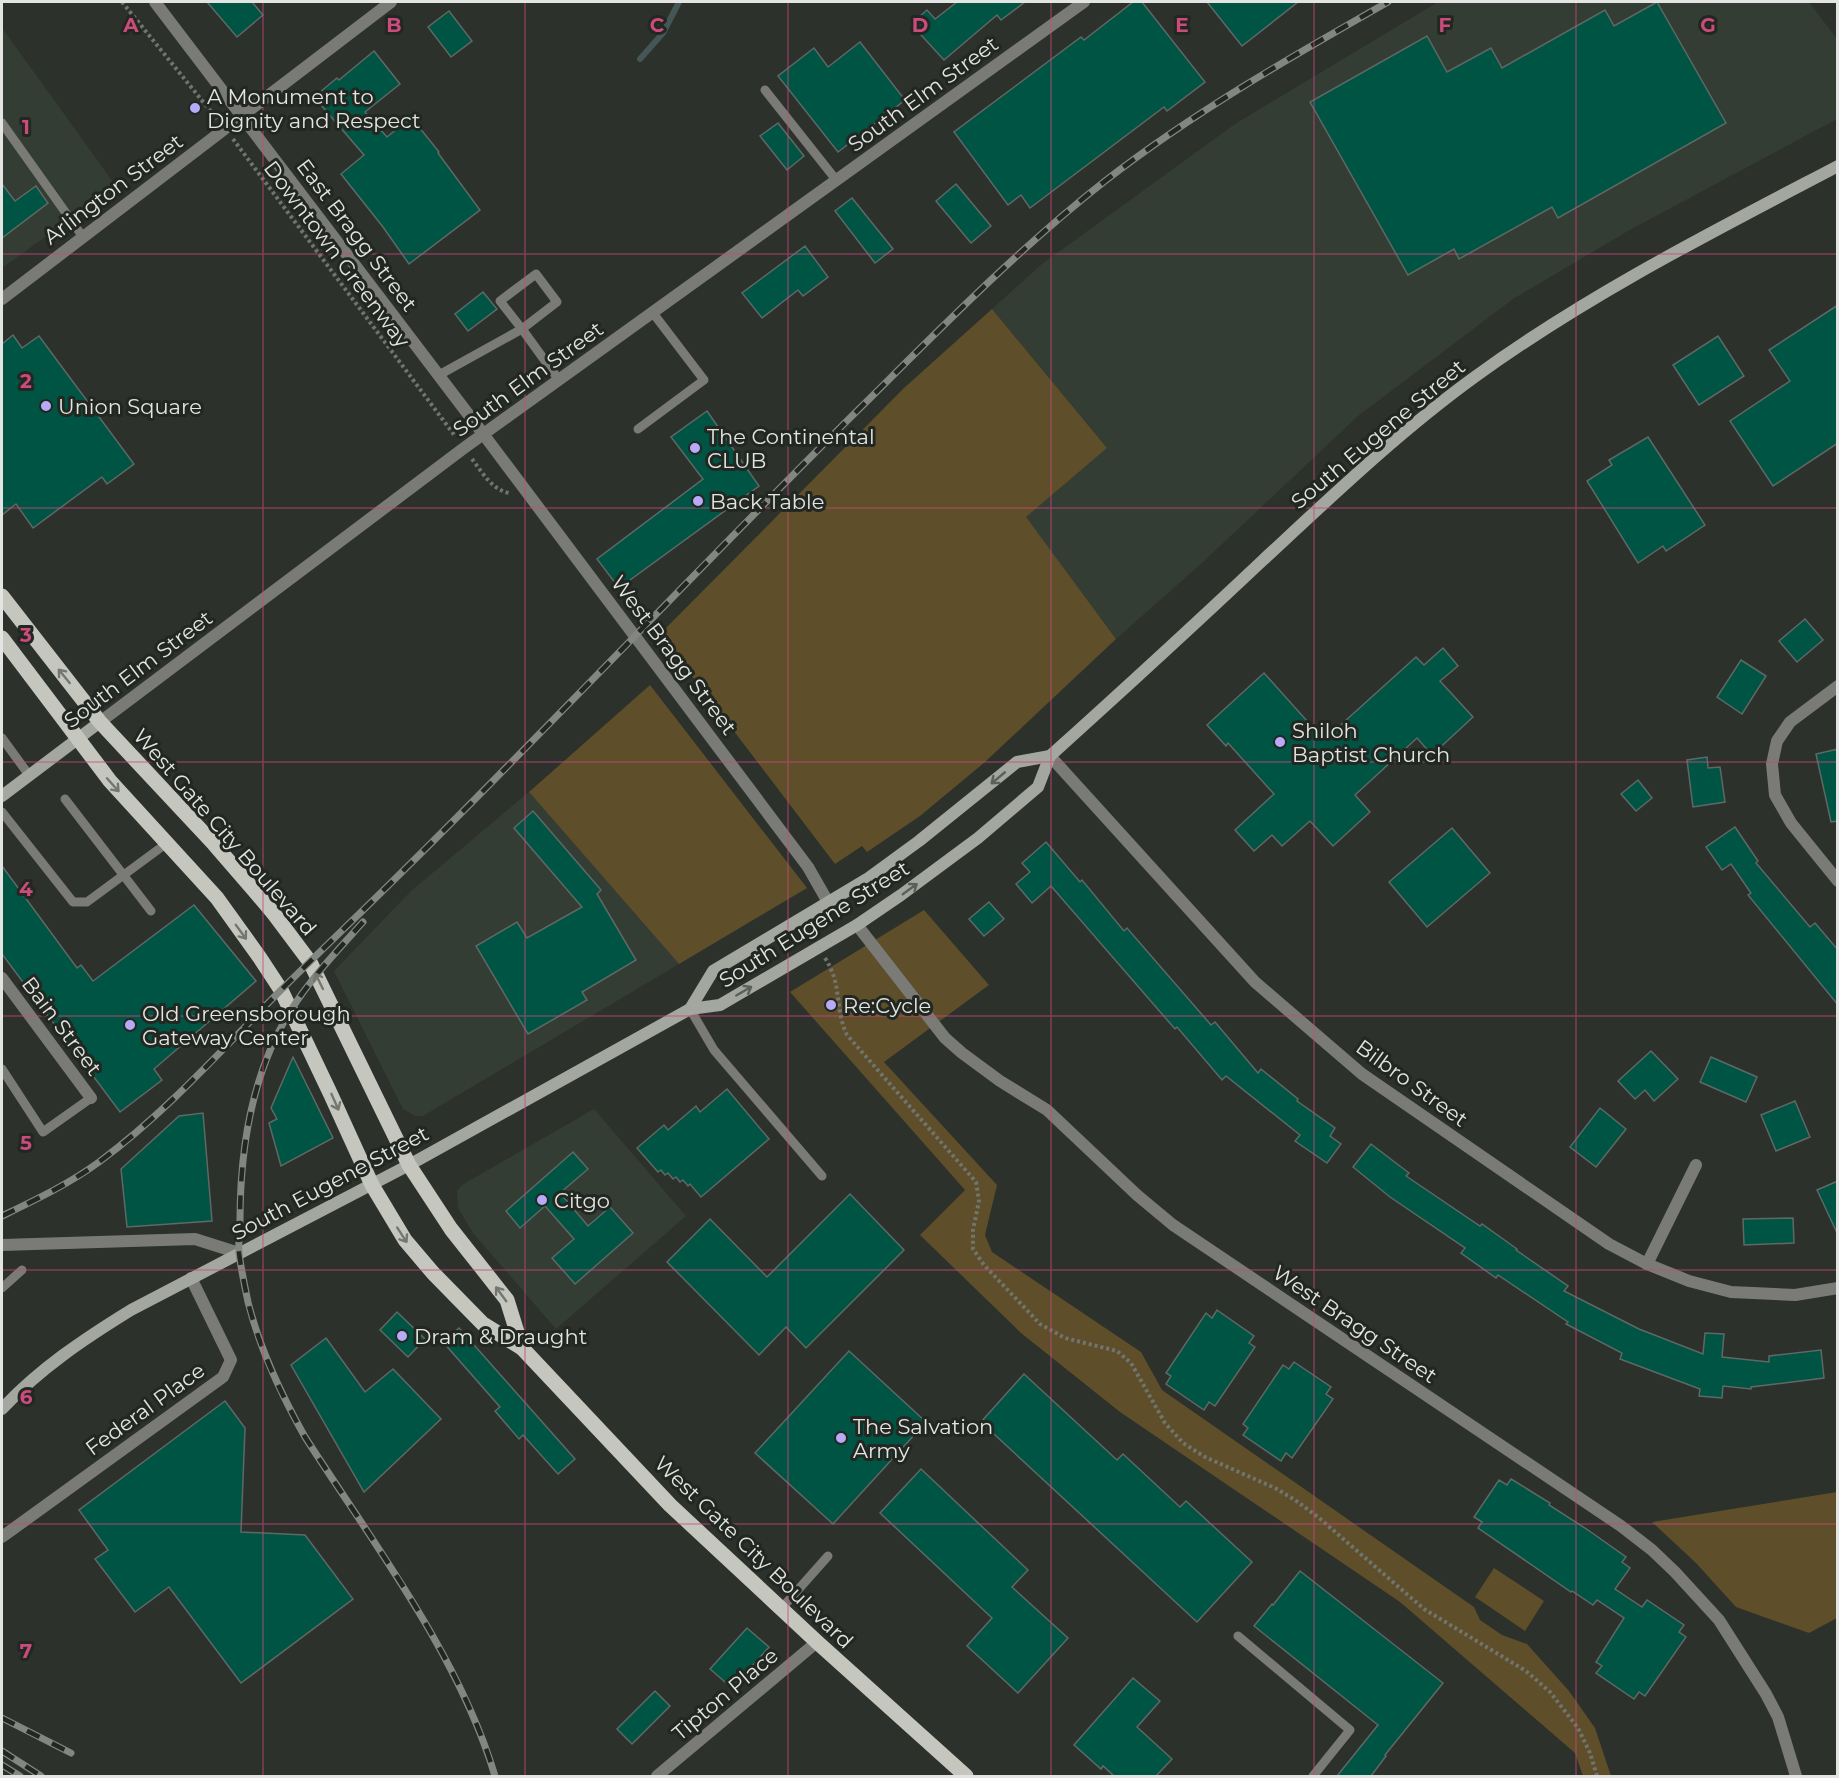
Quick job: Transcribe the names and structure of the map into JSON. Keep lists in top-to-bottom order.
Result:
{
  "streets": {
    "main road": ["South Elm Street", "South Eugene Street", "West Gate City Boulevard"],
    "street": [
      "Arlington Street",
      "East Bragg Street",
      "West Bragg Street",
      "Bain Street",
      "Bilbro Street",
      "Federal Place",
      "Tipton Place"
    ],
    "path": ["Downtown Greenway"]
  },
  "crossings": [
    ["South Elm Street", "East Bragg Street"],
    ["South Elm Street", "Downtown Greenway"],
    ["South Elm Street", "West Bragg Street"],
    ["South Elm Street", "West Gate City Boulevard"],
    ["Arlington Street", "East Bragg Street"],
    ["Arlington Street", "Downtown Greenway"],
    ["East Bragg Street", "West Bragg Street"],
    ["South Eugene Street", "West Bragg Street"],
    ["South Eugene Street", "West Gate City Boulevard"],
    ["South Eugene Street", "Bilbro Street"],
    ["South Eugene Street", "Federal Place"],
    ["West Gate City Boulevard", "Tipton Place"]
  ],
  "places": [
    "A Monument to Dignity and Respect",
    "Union Square",
    "The Continental CLUB",
    "Back Table",
    "Shiloh Baptist Church",
    "Re:Cycle",
    "Old Greensborough Gateway Center",
    "Citgo",
    "Dram & Draught",
    "The Salvation Army"
  ],
  "grid": {
    "columns": [
      "A",
      "B",
      "C",
      "D",
      "E",
      "F",
      "G"
    ],
    "rows": [
      "1",
      "2",
      "3",
      "4",
      "5",
      "6",
      "7"
    ]
  }
}
